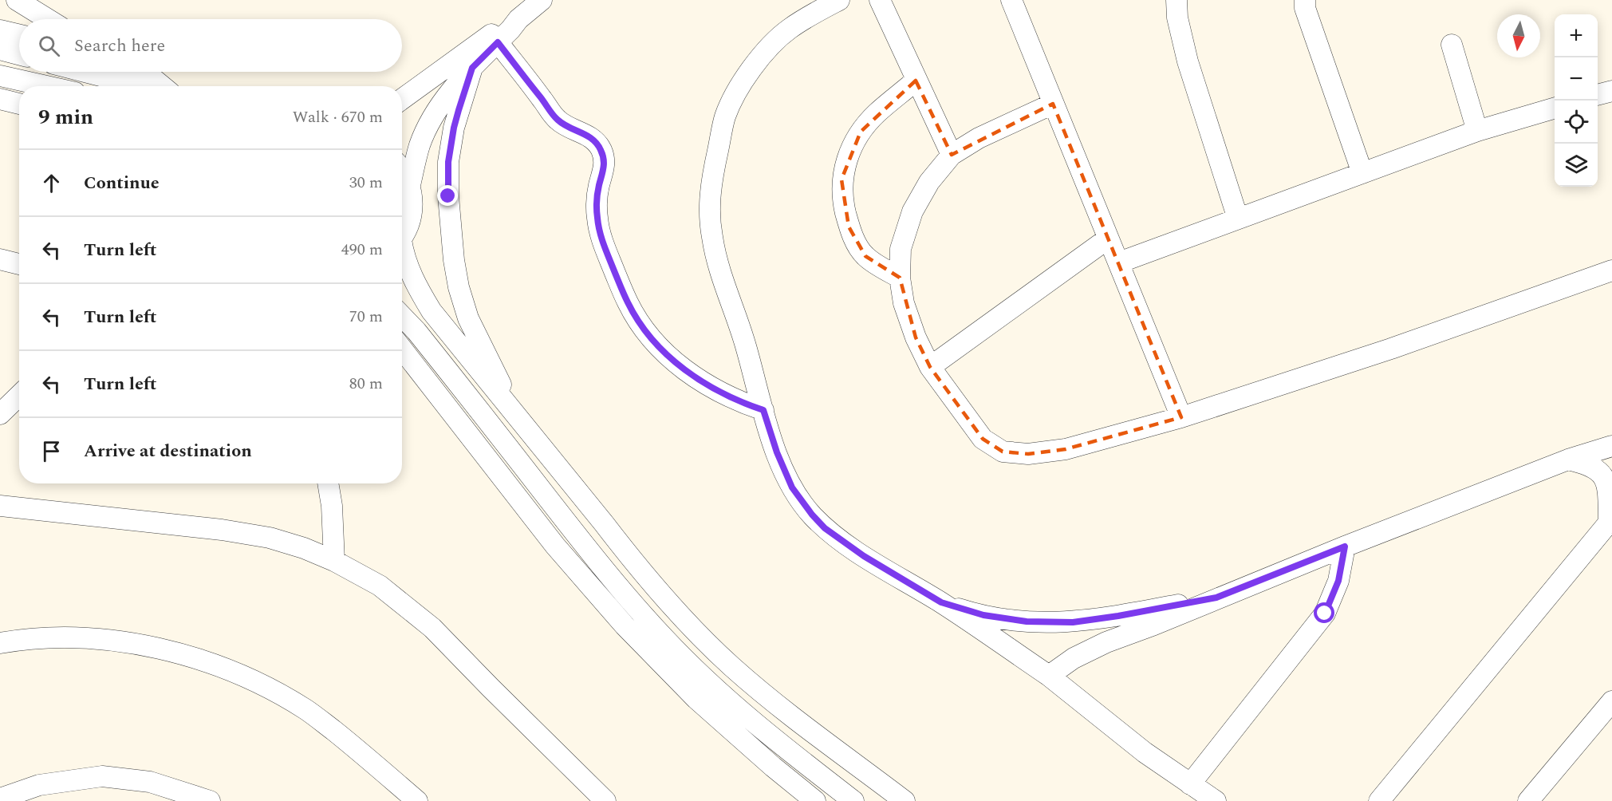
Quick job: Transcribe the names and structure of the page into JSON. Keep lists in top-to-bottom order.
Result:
{
  "north": "bottom",
  "page": {
    "map_buttons": ["+", "−"],
    "search": "Search here",
    "heading": ["9 min", "Walk · 670 m"],
    "list": [
      ["Continue", "30 m"],
      ["Turn left", "490 m"],
      ["Turn left", "70 m"],
      ["Turn left", "80 m"],
      "Arrive at destination"
    ]
  }
}
